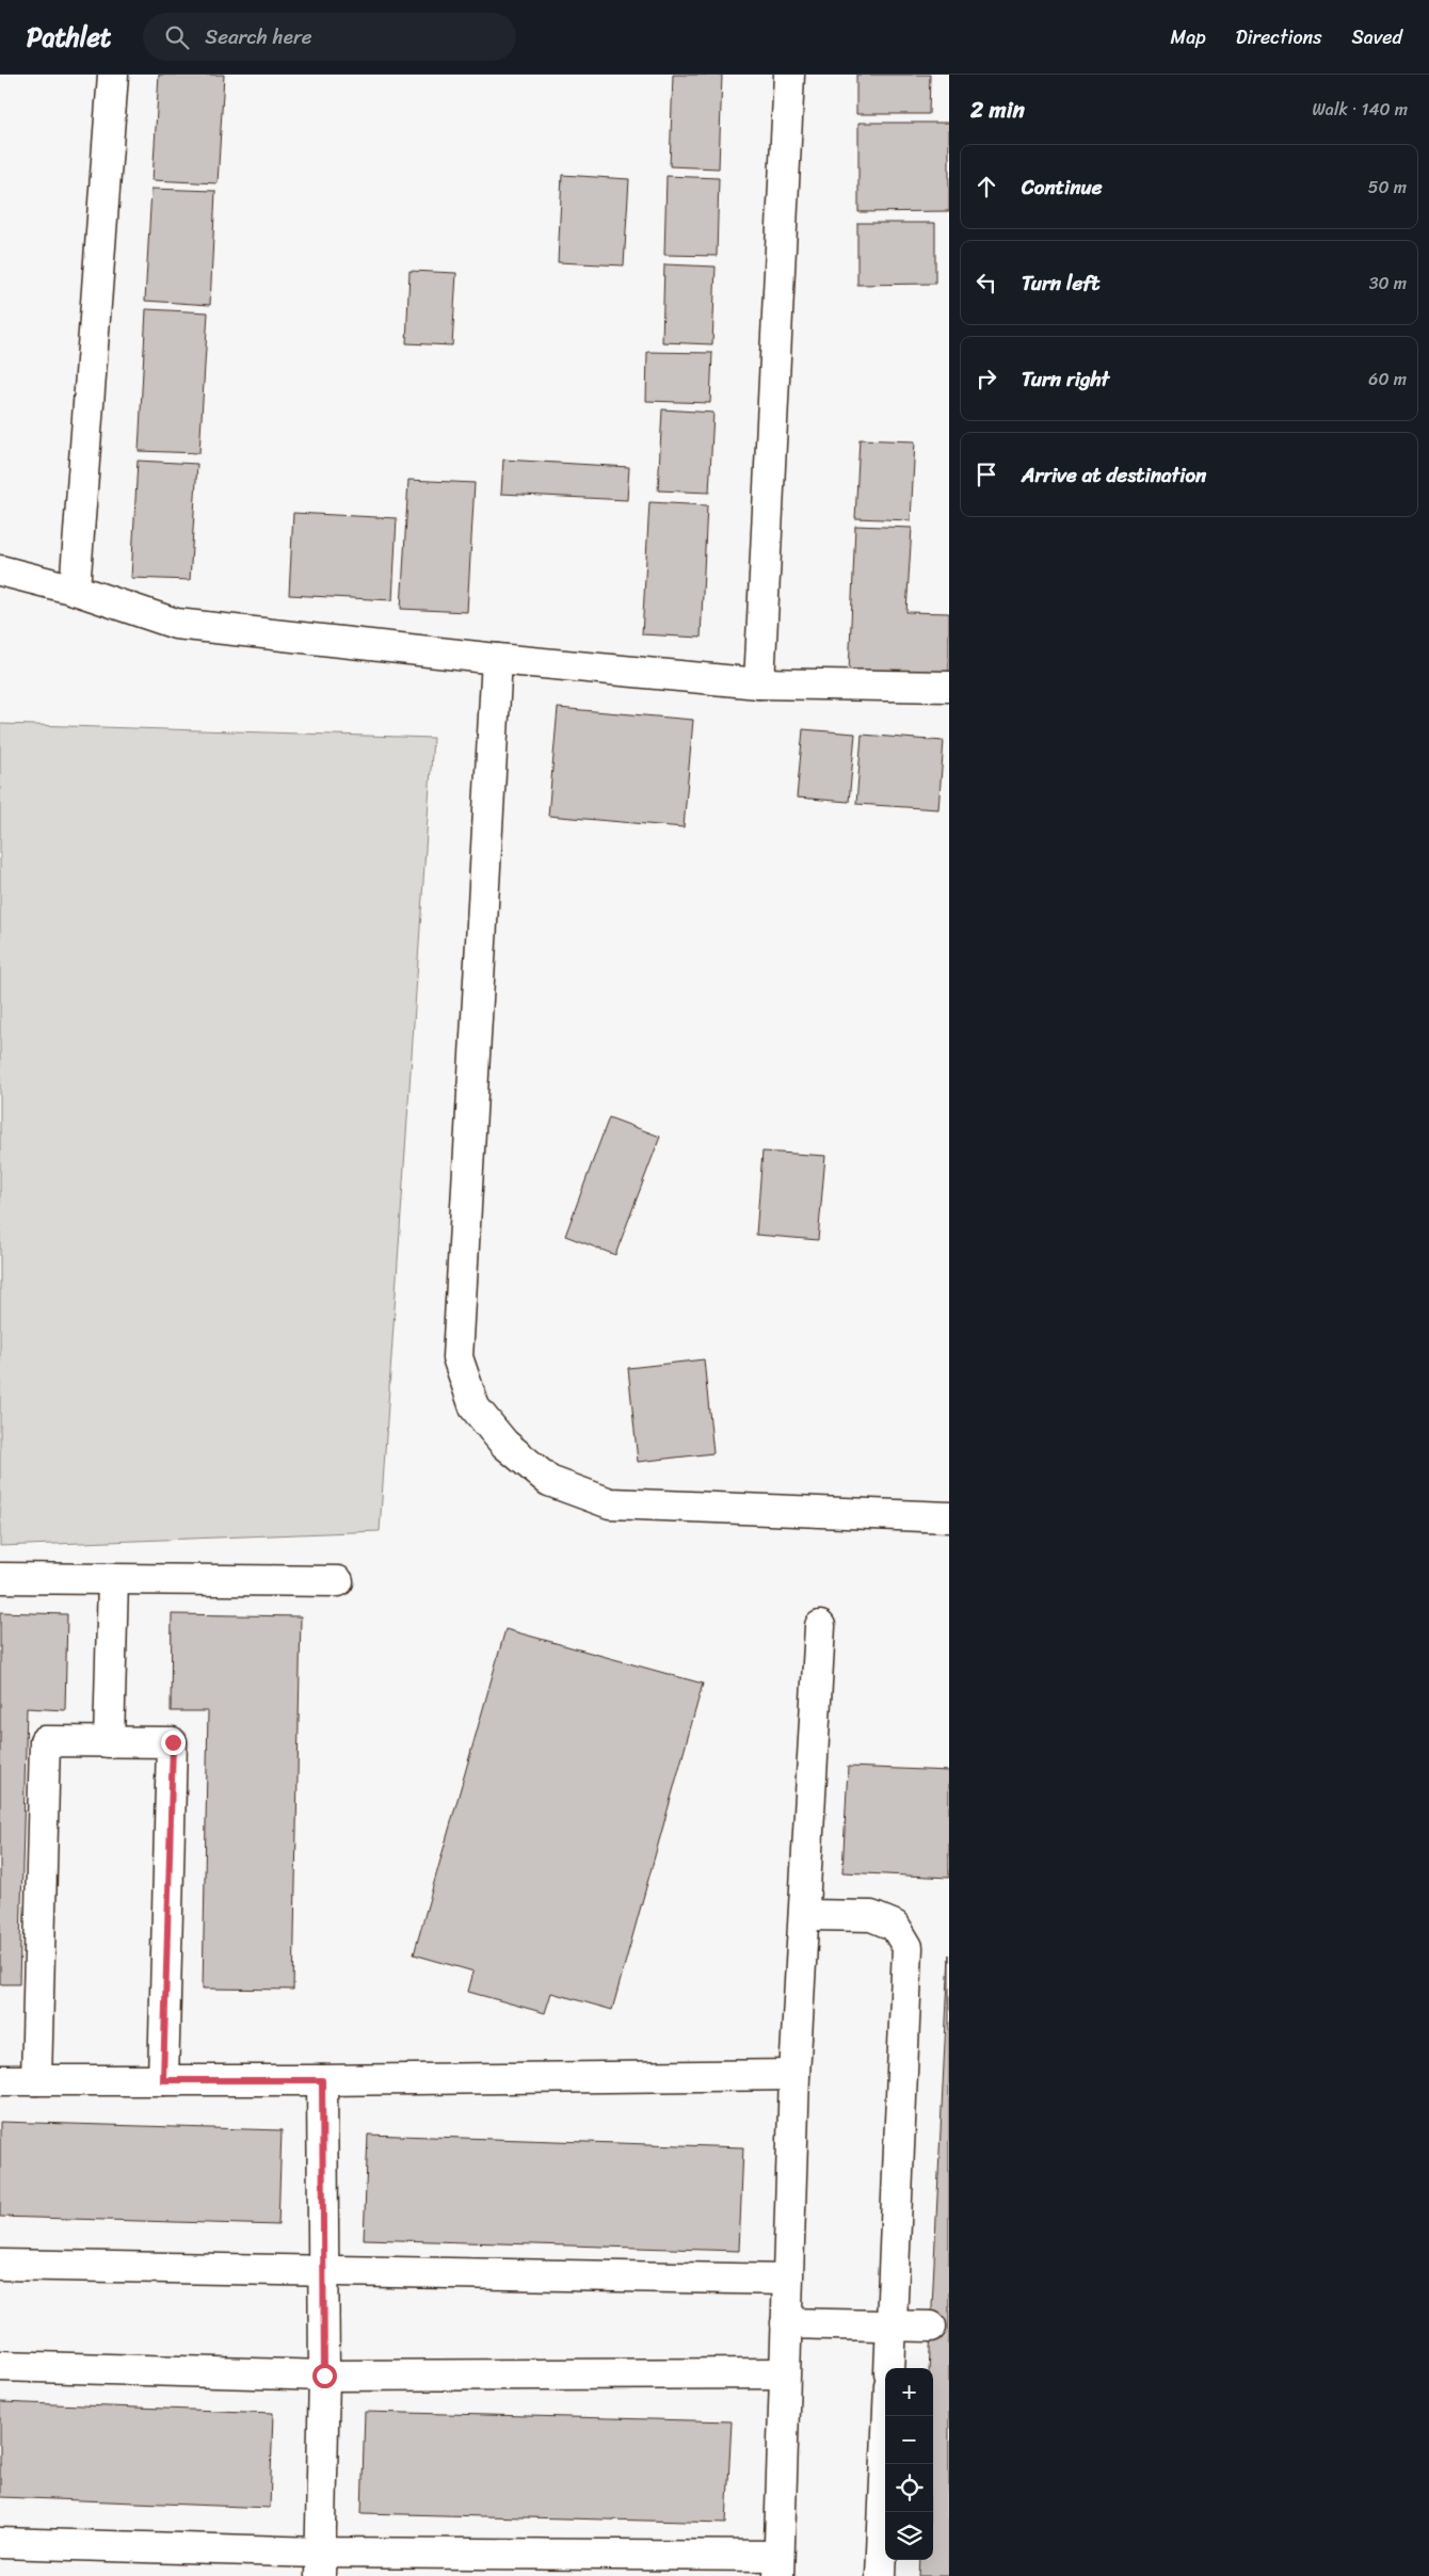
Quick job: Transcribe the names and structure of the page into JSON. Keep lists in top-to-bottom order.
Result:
{
  "page": {
    "header": "Pathlet",
    "search": "Search here",
    "nav": ["Map", "Directions", "Saved"],
    "heading": ["2 min", "Walk · 140 m"],
    "list": [
      ["Continue", "50 m"],
      ["Turn left", "30 m"],
      ["Turn right", "60 m"],
      "Arrive at destination"
    ],
    "map_buttons": ["+", "−"]
  }
}
